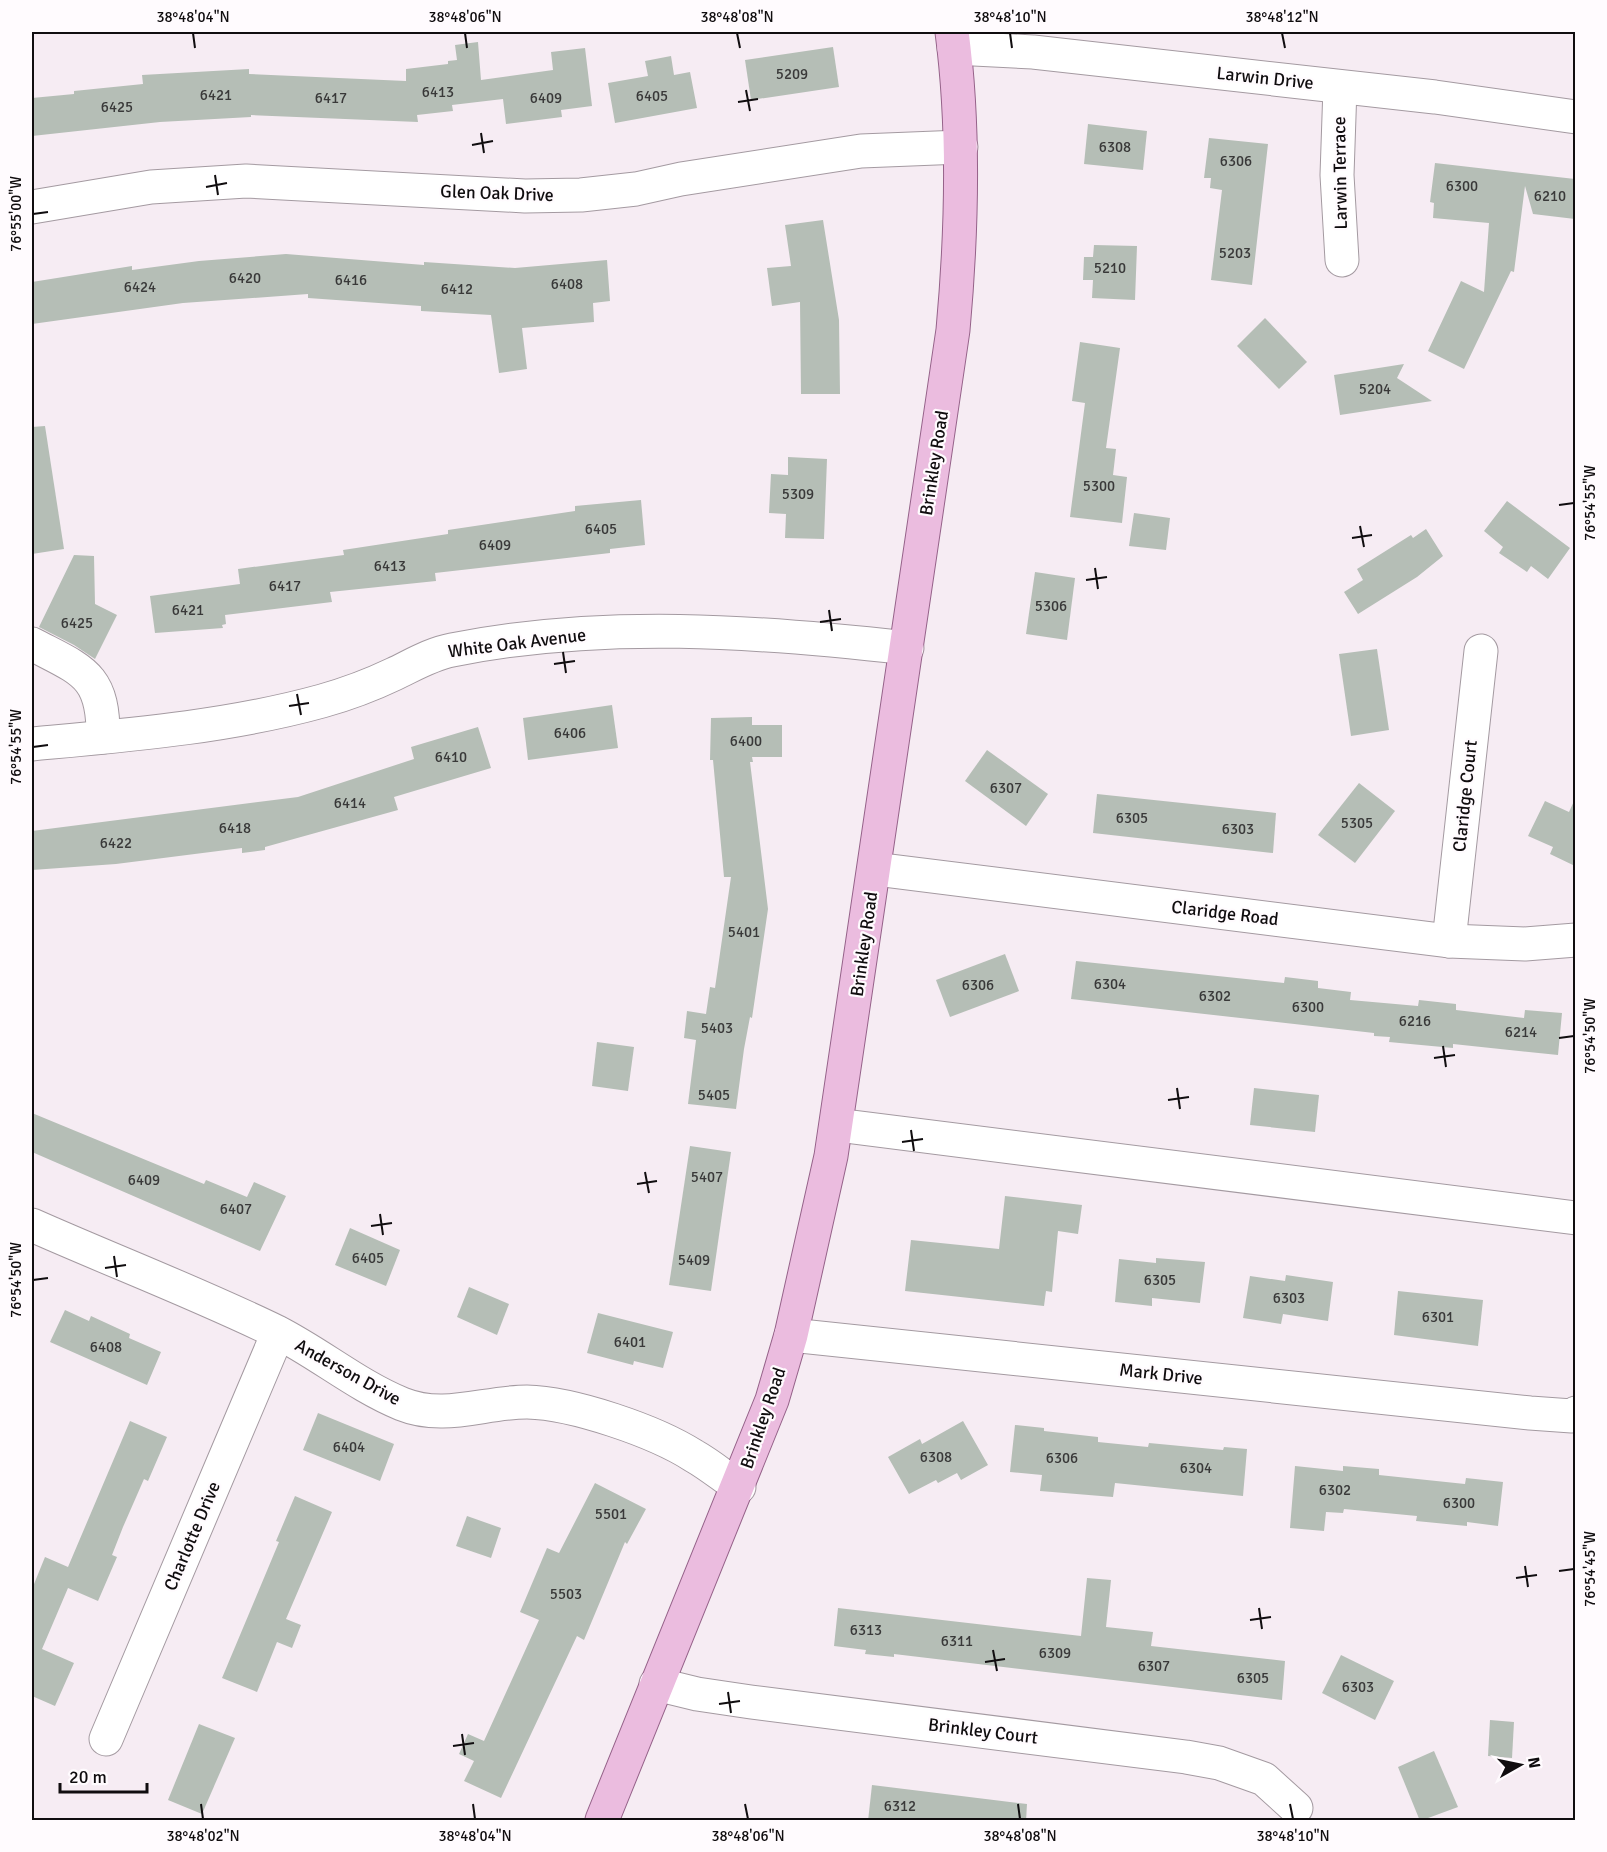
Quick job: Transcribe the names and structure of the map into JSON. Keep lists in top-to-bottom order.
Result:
{
  "streets": {
    "main road": ["Brinkley Road"],
    "street": [
      "Larwin Drive",
      "Larwin Terrace",
      "Glen Oak Drive",
      "White Oak Avenue",
      "Claridge Court",
      "Claridge Road",
      "Anderson Drive",
      "Mark Drive",
      "Charlotte Drive",
      "Brinkley Court"
    ]
  },
  "crossings": [
    ["Larwin Drive", "Larwin Terrace"],
    ["Larwin Drive", "Brinkley Road"],
    ["Glen Oak Drive", "Brinkley Road"],
    ["Brinkley Road", "White Oak Avenue"],
    ["Brinkley Road", "Claridge Road"],
    ["Brinkley Road", "Anderson Drive"],
    ["Brinkley Road", "Mark Drive"],
    ["Brinkley Road", "Brinkley Court"],
    ["Claridge Court", "Claridge Road"],
    ["Anderson Drive", "Charlotte Drive"]
  ],
  "house_numbers": [
    "5209",
    "6413",
    "6421",
    "6405",
    "6417",
    "6409",
    "6425",
    "6308",
    "6306",
    "6300",
    "6210",
    "5203",
    "5210",
    "6420",
    "6416",
    "6408",
    "6424",
    "6412",
    "5204",
    "5300",
    "5309",
    "6405",
    "6409",
    "6413",
    "6417",
    "5306",
    "6421",
    "6425",
    "6406",
    "6400",
    "6410",
    "6307",
    "6414",
    "6305",
    "5305",
    "6418",
    "6303",
    "6422",
    "5401",
    "6304",
    "6306",
    "6302",
    "6300",
    "6216",
    "5403",
    "6214",
    "5405",
    "5407",
    "6409",
    "6407",
    "6405",
    "5409",
    "6305",
    "6303",
    "6301",
    "6401",
    "6408",
    "6404",
    "6308",
    "6306",
    "6304",
    "6302",
    "6300",
    "5501",
    "5503",
    "6313",
    "6311",
    "6309",
    "6307",
    "6305",
    "6303",
    "6312"
  ],
  "scale_bar": "20 m",
  "north": "right",
  "coordinates": [
    "38°48'04\"N",
    "38°48'06\"N",
    "38°48'08\"N",
    "38°48'10\"N",
    "38°48'12\"N",
    "76°55'00\"W",
    "76°54'55\"W",
    "76°54'50\"W",
    "76°54'45\"W",
    "38°48'02\"N"
  ]
}
